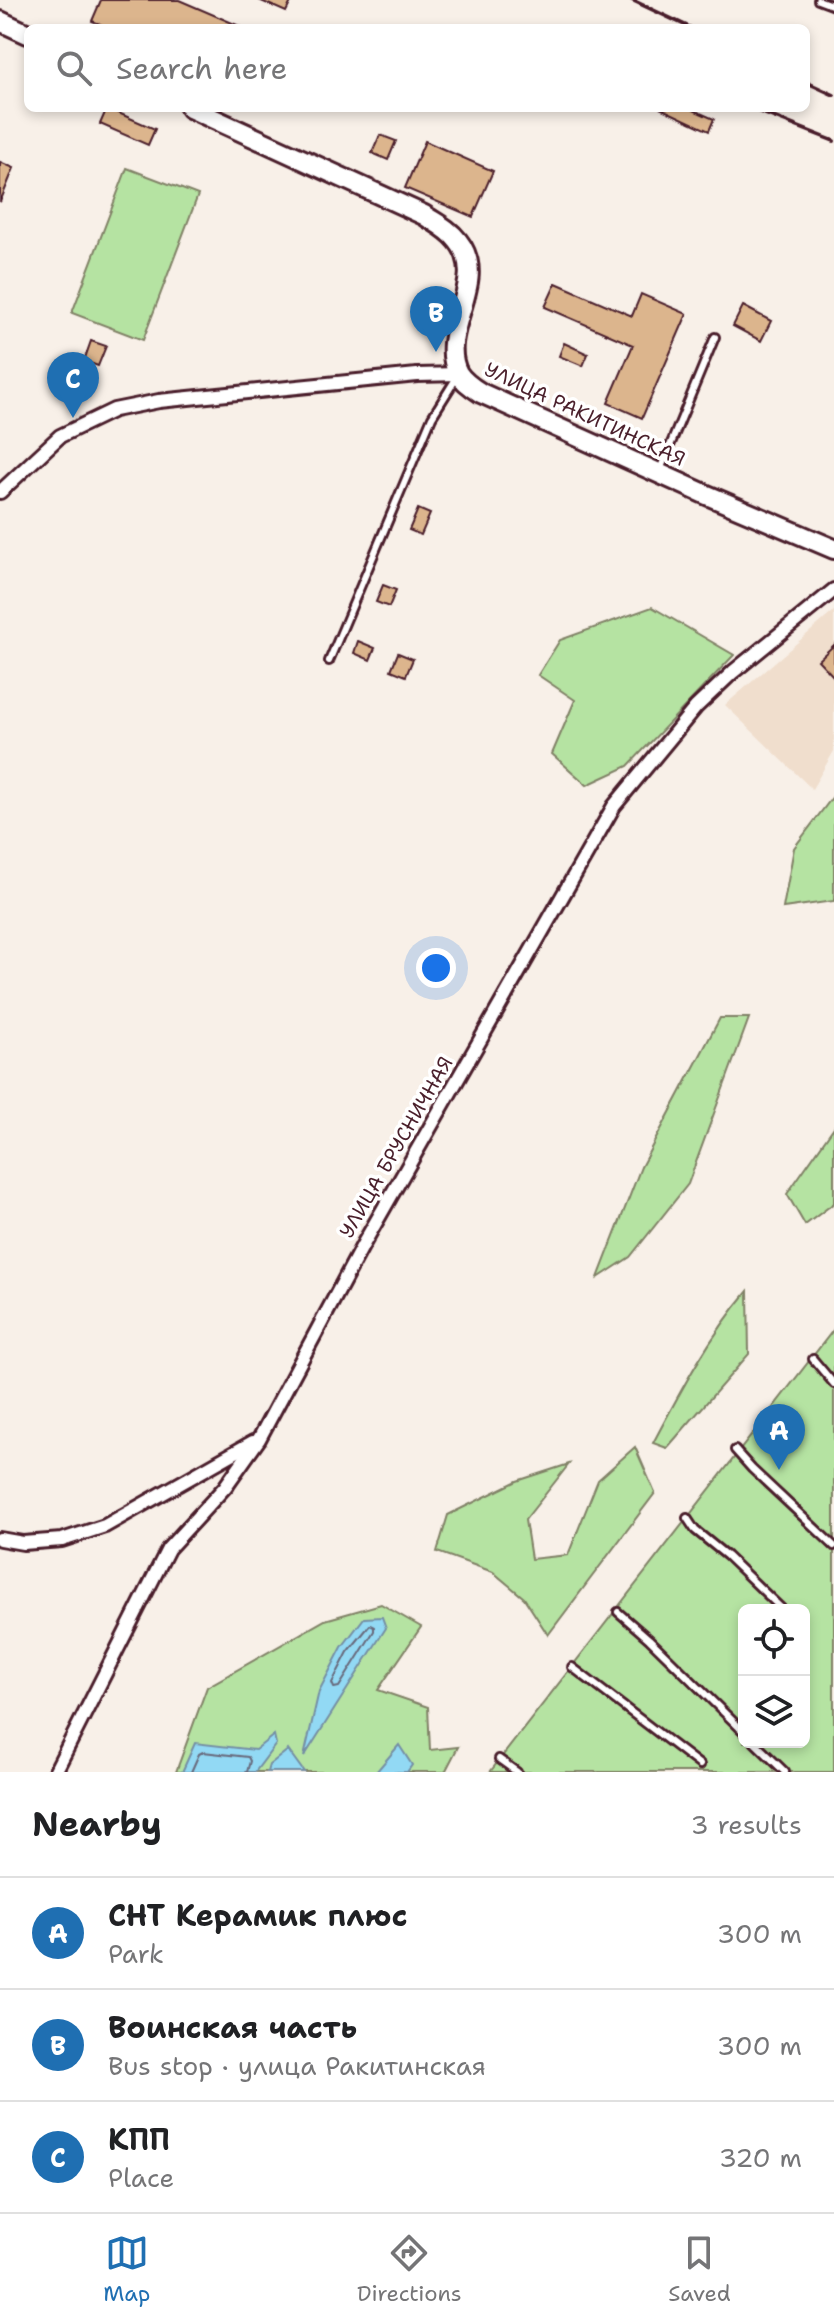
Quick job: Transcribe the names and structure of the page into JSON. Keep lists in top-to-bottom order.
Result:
{
  "streets": {
    "street": ["УЛИЦА РАКИТИНСКАЯ", "УЛИЦА БРУСНИЧНАЯ"]
  },
  "page": {
    "search": "Search here",
    "pins": ["B", "C", "A"],
    "heading": ["Nearby", "3 results"],
    "list": [
      {
        "mark": "A",
        "name": "СНТ Керамик плюс",
        "note": "Park",
        "value": "300 m"
      },
      {
        "mark": "B",
        "name": "Воинская часть",
        "note": "Bus stop · улица Ракитинская",
        "value": "300 m"
      },
      {
        "mark": "C",
        "name": "КПП",
        "note": "Place",
        "value": "320 m"
      }
    ],
    "nav": ["Map", "Directions", "Saved"]
  }
}
